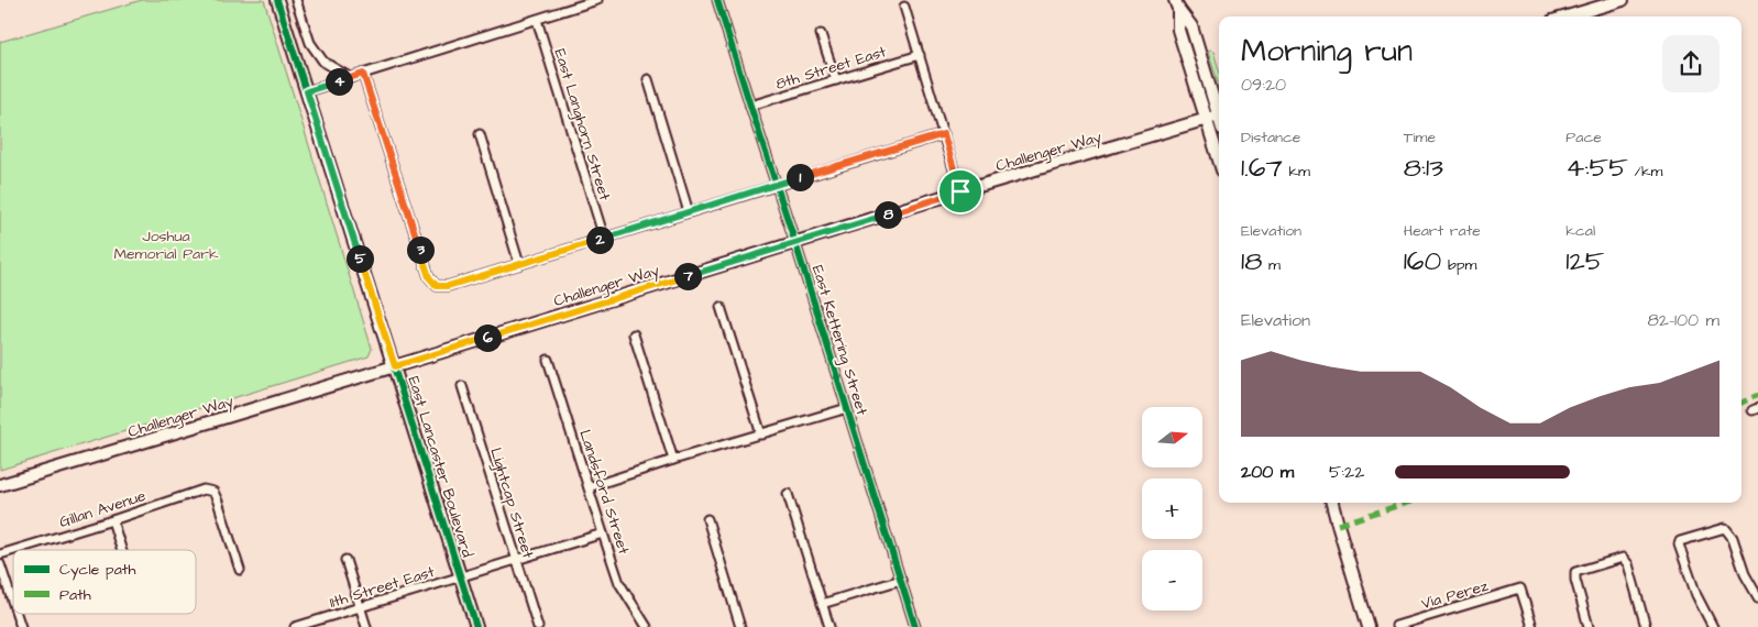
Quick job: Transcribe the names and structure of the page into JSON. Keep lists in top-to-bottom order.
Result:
{
  "streets": {
    "main road": ["Challenger Way", "East Lancaster Boulevard"],
    "street": [
      "8th Street East",
      "East Langhorn Street",
      "East Kettering Street",
      "Landsford Street",
      "Lightcap Street",
      "Gillan Avenue",
      "11th Street East",
      "Via Perez"
    ]
  },
  "crossings": [
    ["8th Street East", "East Kettering Street"],
    ["Challenger Way", "East Kettering Street"],
    ["Challenger Way", "East Lancaster Boulevard"],
    ["East Lancaster Boulevard", "11th Street East"],
    ["Landsford Street", "11th Street East"],
    ["Lightcap Street", "11th Street East"]
  ],
  "parks": ["Joshua Memorial Park"],
  "legend": ["Cycle path", "Path"],
  "north": "right",
  "page": {
    "heading": ["Morning run", "09:20"],
    "pins": [
      "4",
      "1",
      "8",
      "2",
      "3",
      "5",
      "7",
      "6"
    ],
    "stats": [
      ["Distance", "1.67 km"],
      ["Time", "8:13"],
      ["Pace", "4:55 /km"],
      ["Elevation", "18 m"],
      ["Heart rate", "160 bpm"],
      ["kcal", "125"]
    ],
    "chart": ["Elevation", "82–100 m"],
    "map_buttons": ["+", "−"],
    "list": [
      {
        "name": "200 m",
        "note": "5:22"
      }
    ]
  }
}
